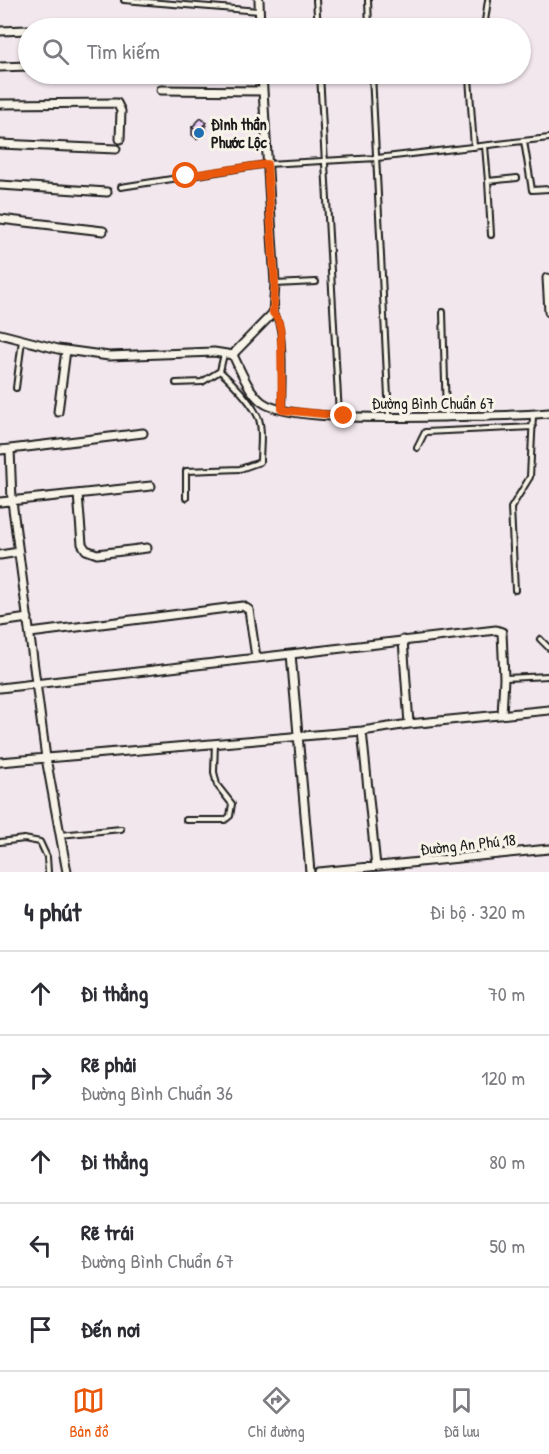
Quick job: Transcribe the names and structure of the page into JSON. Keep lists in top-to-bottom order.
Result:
{
  "streets": {
    "street": ["Đường Bình Chuẩn 67", "Đường An Phú 18"]
  },
  "places": ["Đình thần Phước Lộc"],
  "page": {
    "search": "Tìm kiếm",
    "heading": ["4 phút", "Đi bộ · 320 m"],
    "list": [
      ["Đi thẳng", "70 m"],
      ["Rẽ phải", "Đường Bình Chuẩn 36", "120 m"],
      ["Đi thẳng", "80 m"],
      ["Rẽ trái", "Đường Bình Chuẩn 67", "50 m"],
      "Đến nơi"
    ],
    "nav": ["Bản đồ", "Chỉ đường", "Đã lưu"]
  }
}
